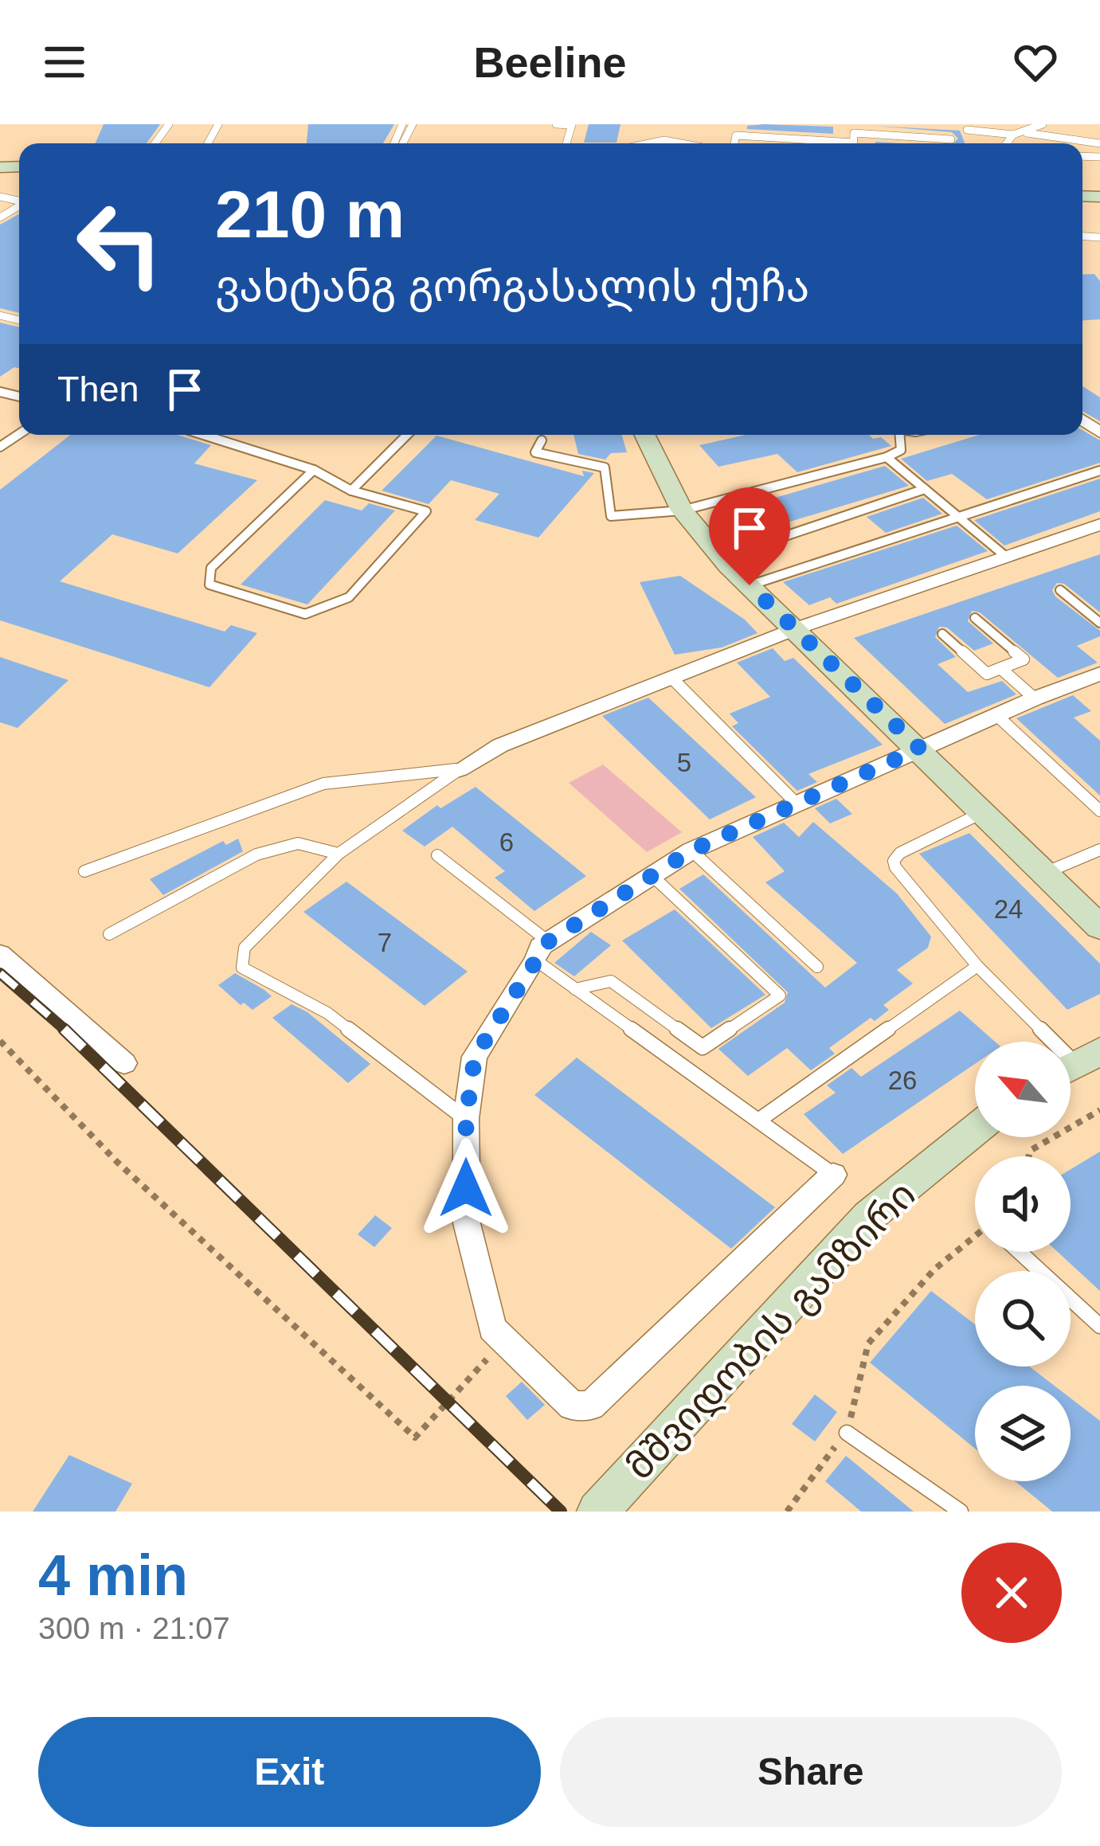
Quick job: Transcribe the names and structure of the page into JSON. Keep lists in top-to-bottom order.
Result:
{
  "streets": {
    "street": ["მშვიდობის გამზირი"]
  },
  "house_numbers": [
    "5",
    "6",
    "24",
    "7",
    "26"
  ],
  "north": "top left",
  "page": {
    "header": "Beeline",
    "turn": ["210 m", "ვახტანგ გორგასალის ქუჩა"],
    "then": "Then",
    "heading": ["4 min", "300 m · 21:07"],
    "buttons": ["Exit", "Share"]
  }
}
